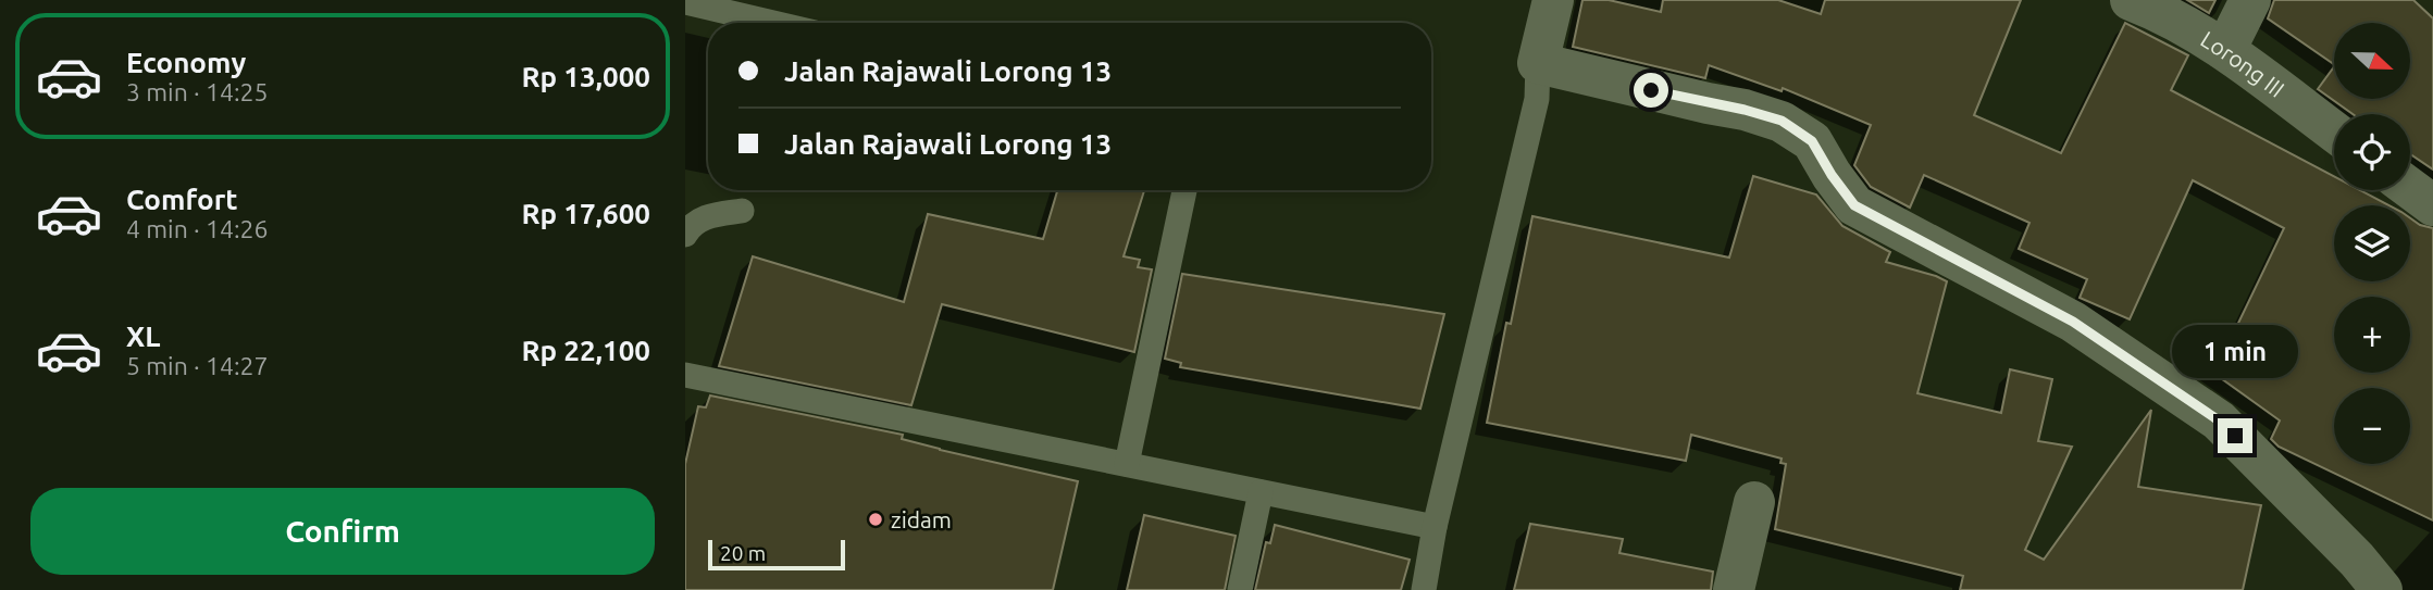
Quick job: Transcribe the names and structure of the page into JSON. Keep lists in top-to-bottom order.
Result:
{
  "streets": {
    "street": ["Lorong III"]
  },
  "places": ["zidam"],
  "scale_bar": "20 m",
  "north": "right",
  "page": {
    "list": [
      {
        "name": "Economy",
        "note": "3 min · 14:25",
        "value": "Rp 13,000"
      },
      {
        "name": "Comfort",
        "note": "4 min · 14:26",
        "value": "Rp 17,600"
      },
      {
        "name": "XL",
        "note": "5 min · 14:27",
        "value": "Rp 22,100"
      }
    ],
    "map_buttons": ["+", "−"],
    "banner": ["Jalan Rajawali Lorong 13", "Jalan Rajawali Lorong 13"],
    "bubble": "1 min",
    "buttons": "Confirm",
    "scale": "20 m"
  }
}
